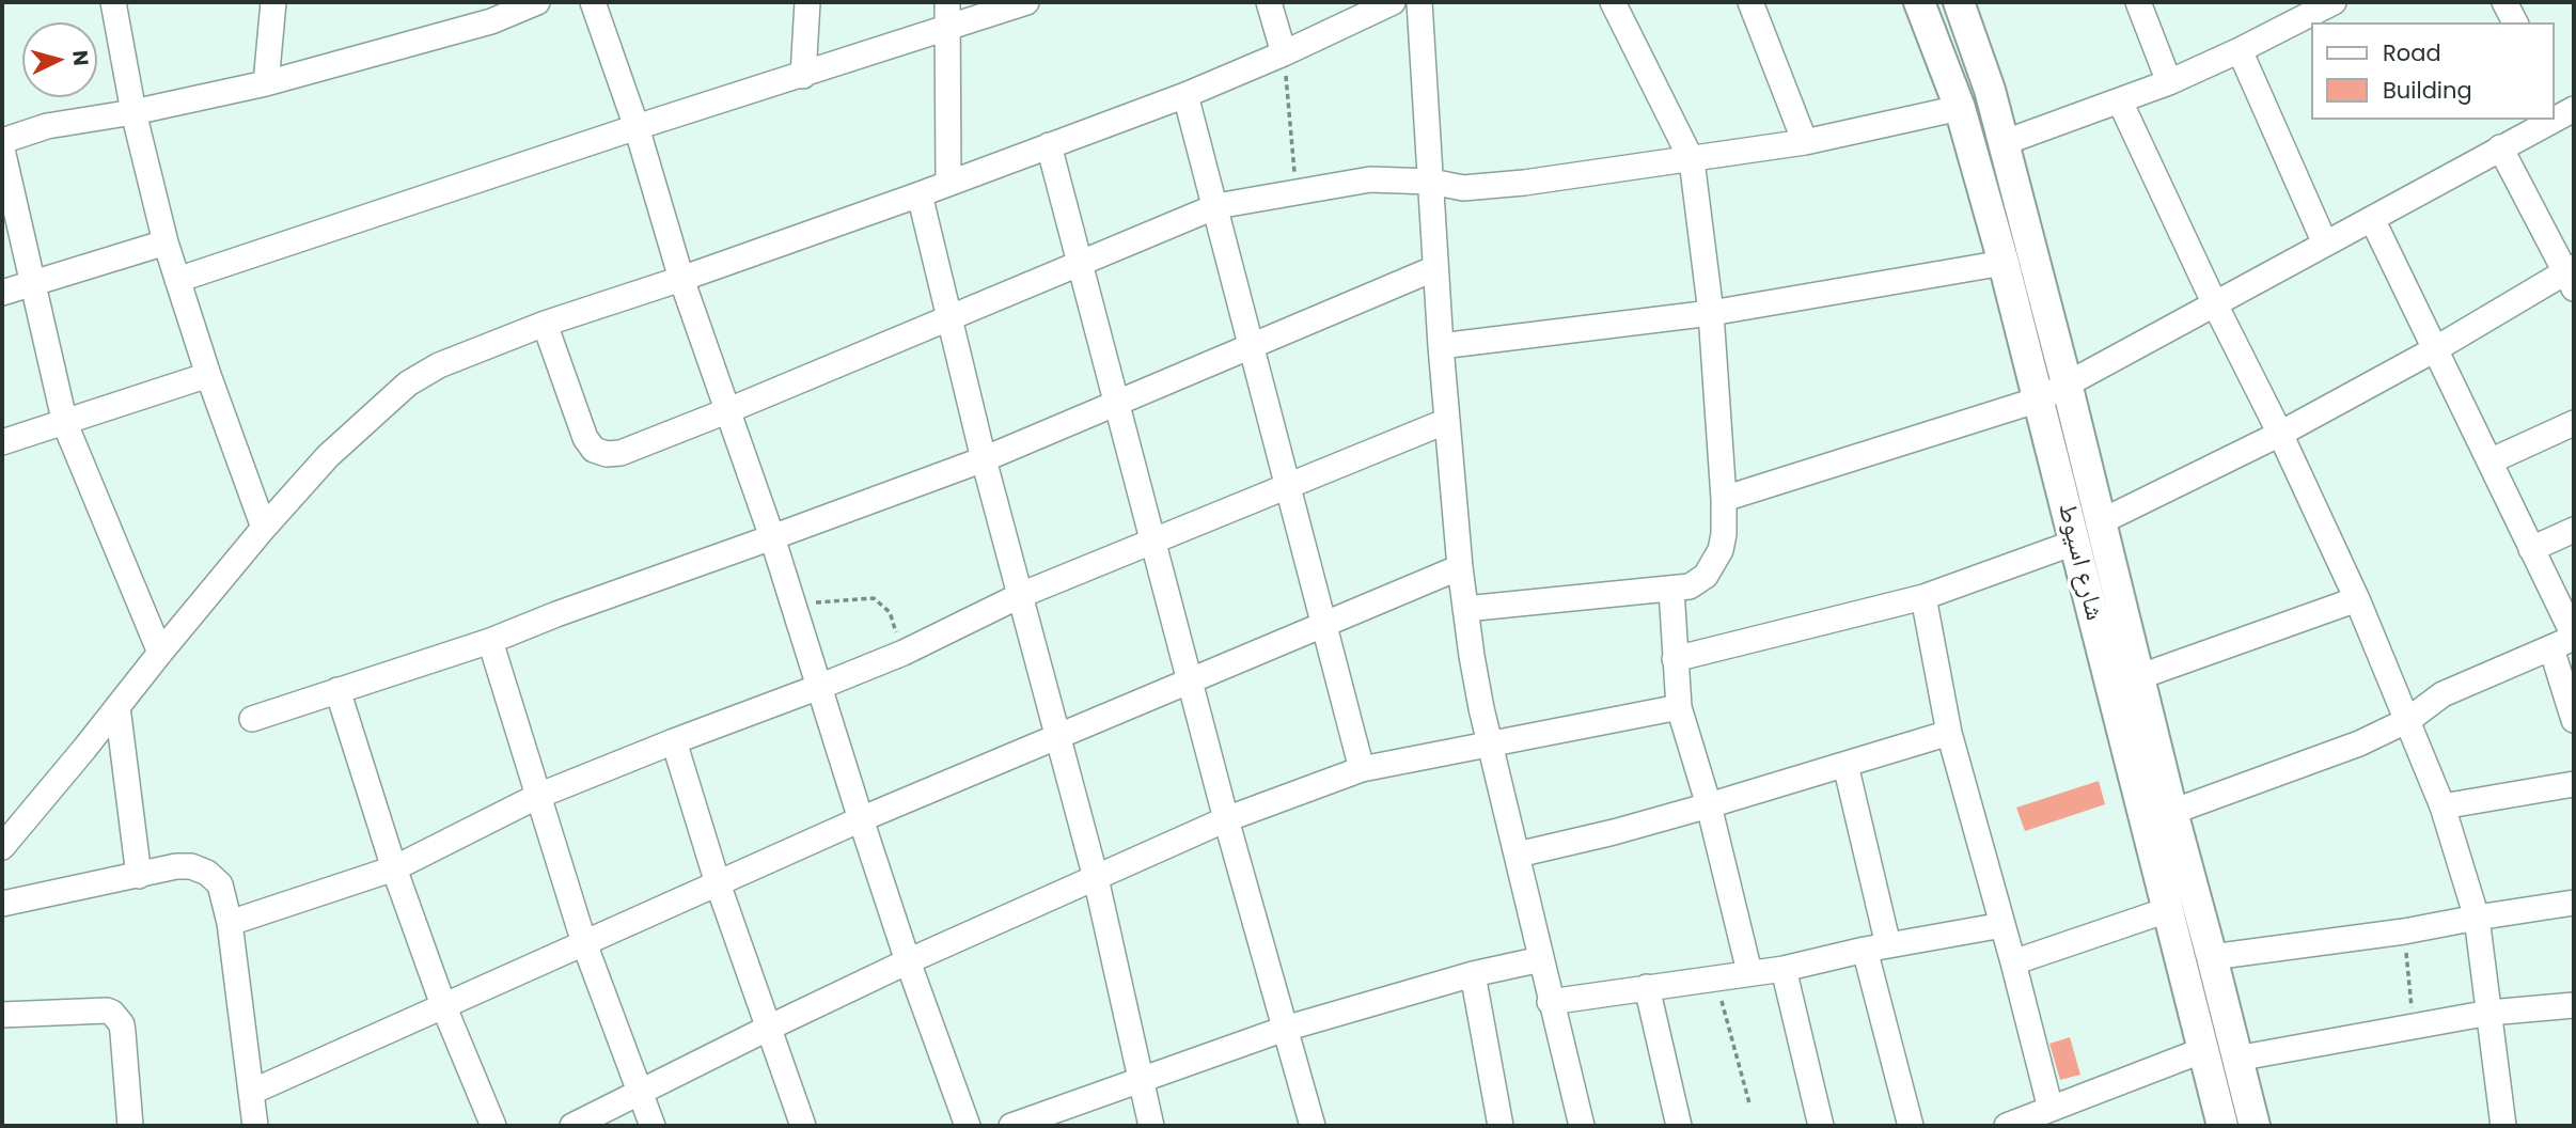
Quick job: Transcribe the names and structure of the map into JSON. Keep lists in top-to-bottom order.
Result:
{
  "streets": {
    "street": ["شارع اسيوط"]
  },
  "legend": ["Road", "Building"],
  "north": "right"
}
